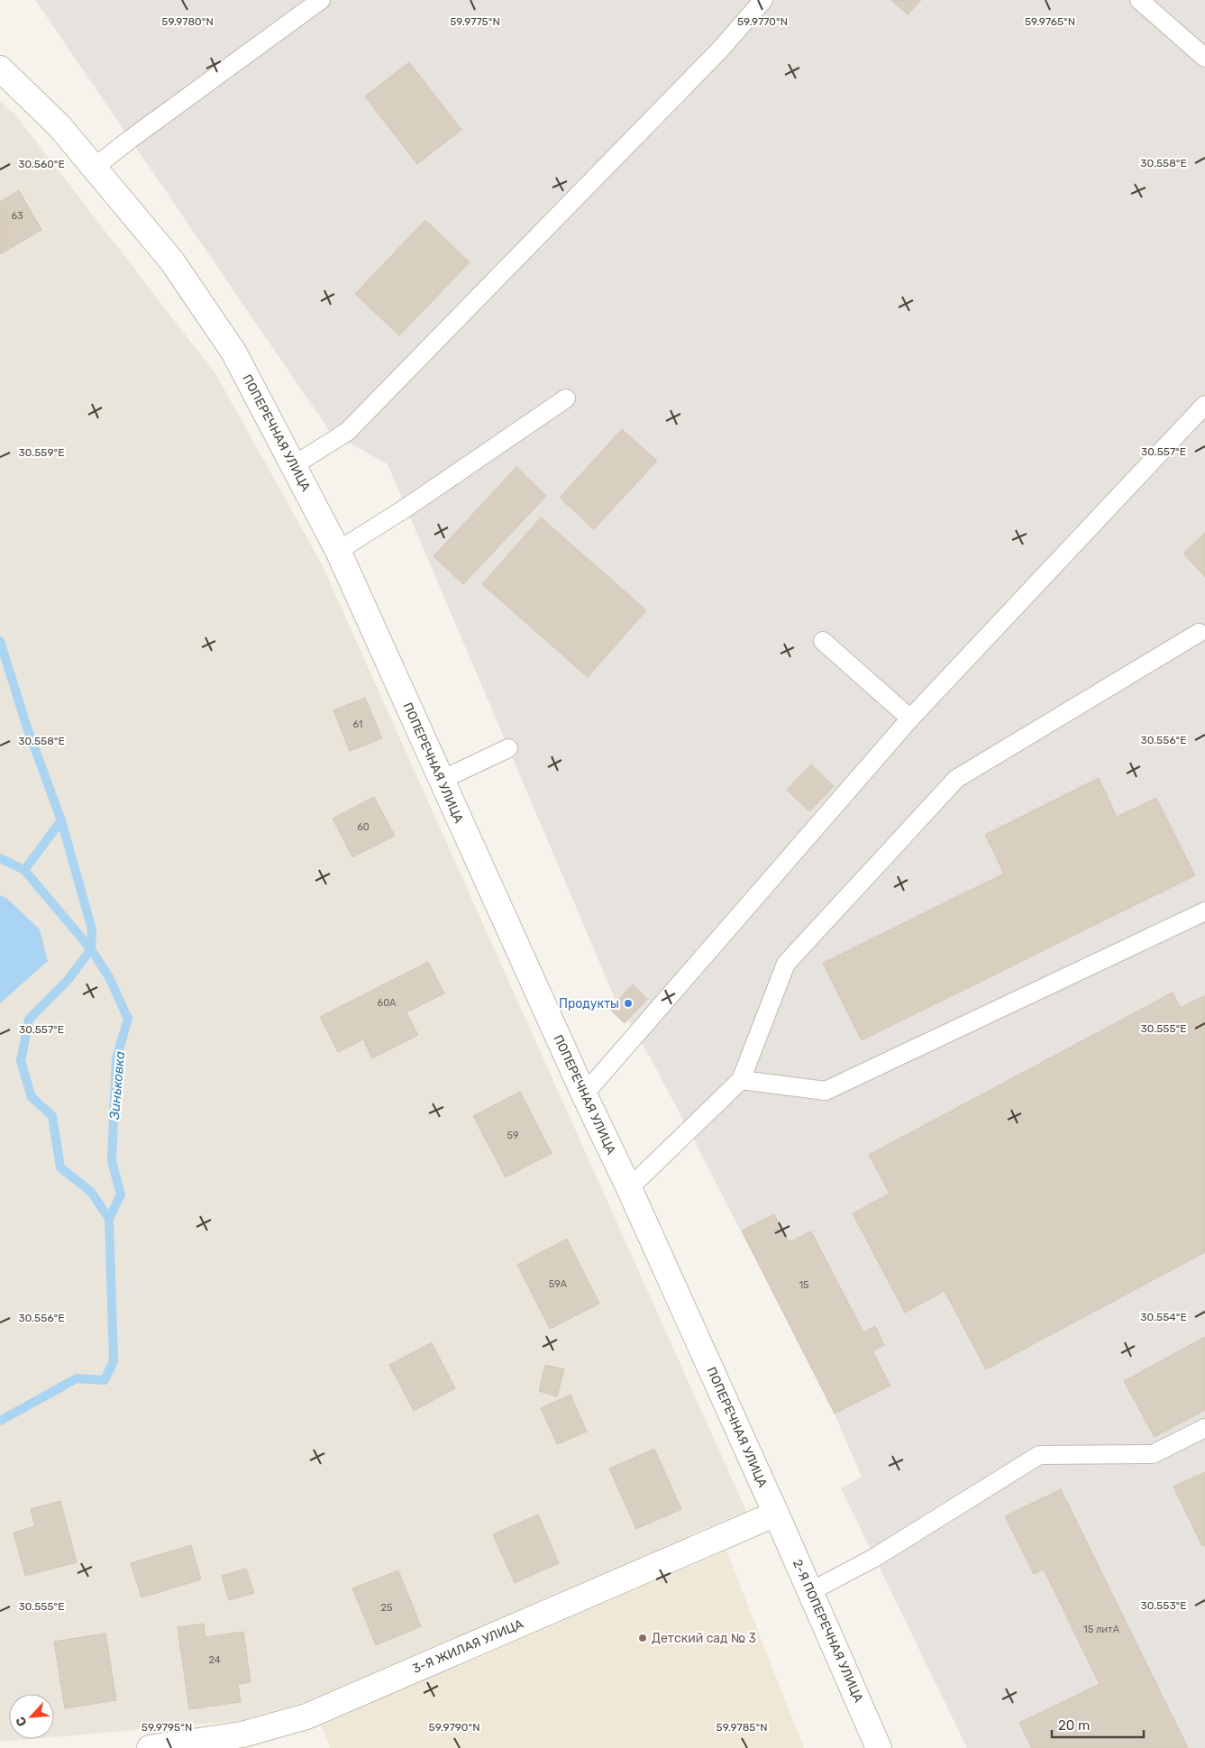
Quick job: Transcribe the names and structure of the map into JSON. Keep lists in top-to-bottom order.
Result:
{
  "streets": {
    "street": ["ПОПЕРЕЧНАЯ УЛИЦА", "2-Я ПОПЕРЕЧНАЯ УЛИЦА", "3-Я ЖИЛАЯ УЛИЦА"]
  },
  "crossings": [
    ["ПОПЕРЕЧНАЯ УЛИЦА", "2-Я ПОПЕРЕЧНАЯ УЛИЦА"],
    ["ПОПЕРЕЧНАЯ УЛИЦА", "3-Я ЖИЛАЯ УЛИЦА"],
    ["2-Я ПОПЕРЕЧНАЯ УЛИЦА", "3-Я ЖИЛАЯ УЛИЦА"]
  ],
  "water": ["Зиньковка"],
  "places": ["Продукты", "Детский сад № 3"],
  "house_numbers": [
    "63",
    "61",
    "60",
    "60А",
    "59",
    "59А",
    "15",
    "25",
    "15 литА",
    "24"
  ],
  "scale_bar": "20 m",
  "north": "bottom left",
  "coordinates": [
    "59.9775°N",
    "59.9770°N",
    "59.9765°N",
    "59.9780°N",
    "30.558°E",
    "30.560°E",
    "30.557°E",
    "30.559°E",
    "30.556°E",
    "30.555°E",
    "30.554°E",
    "30.553°E",
    "59.9795°N",
    "59.9790°N",
    "59.9785°N"
  ]
}
